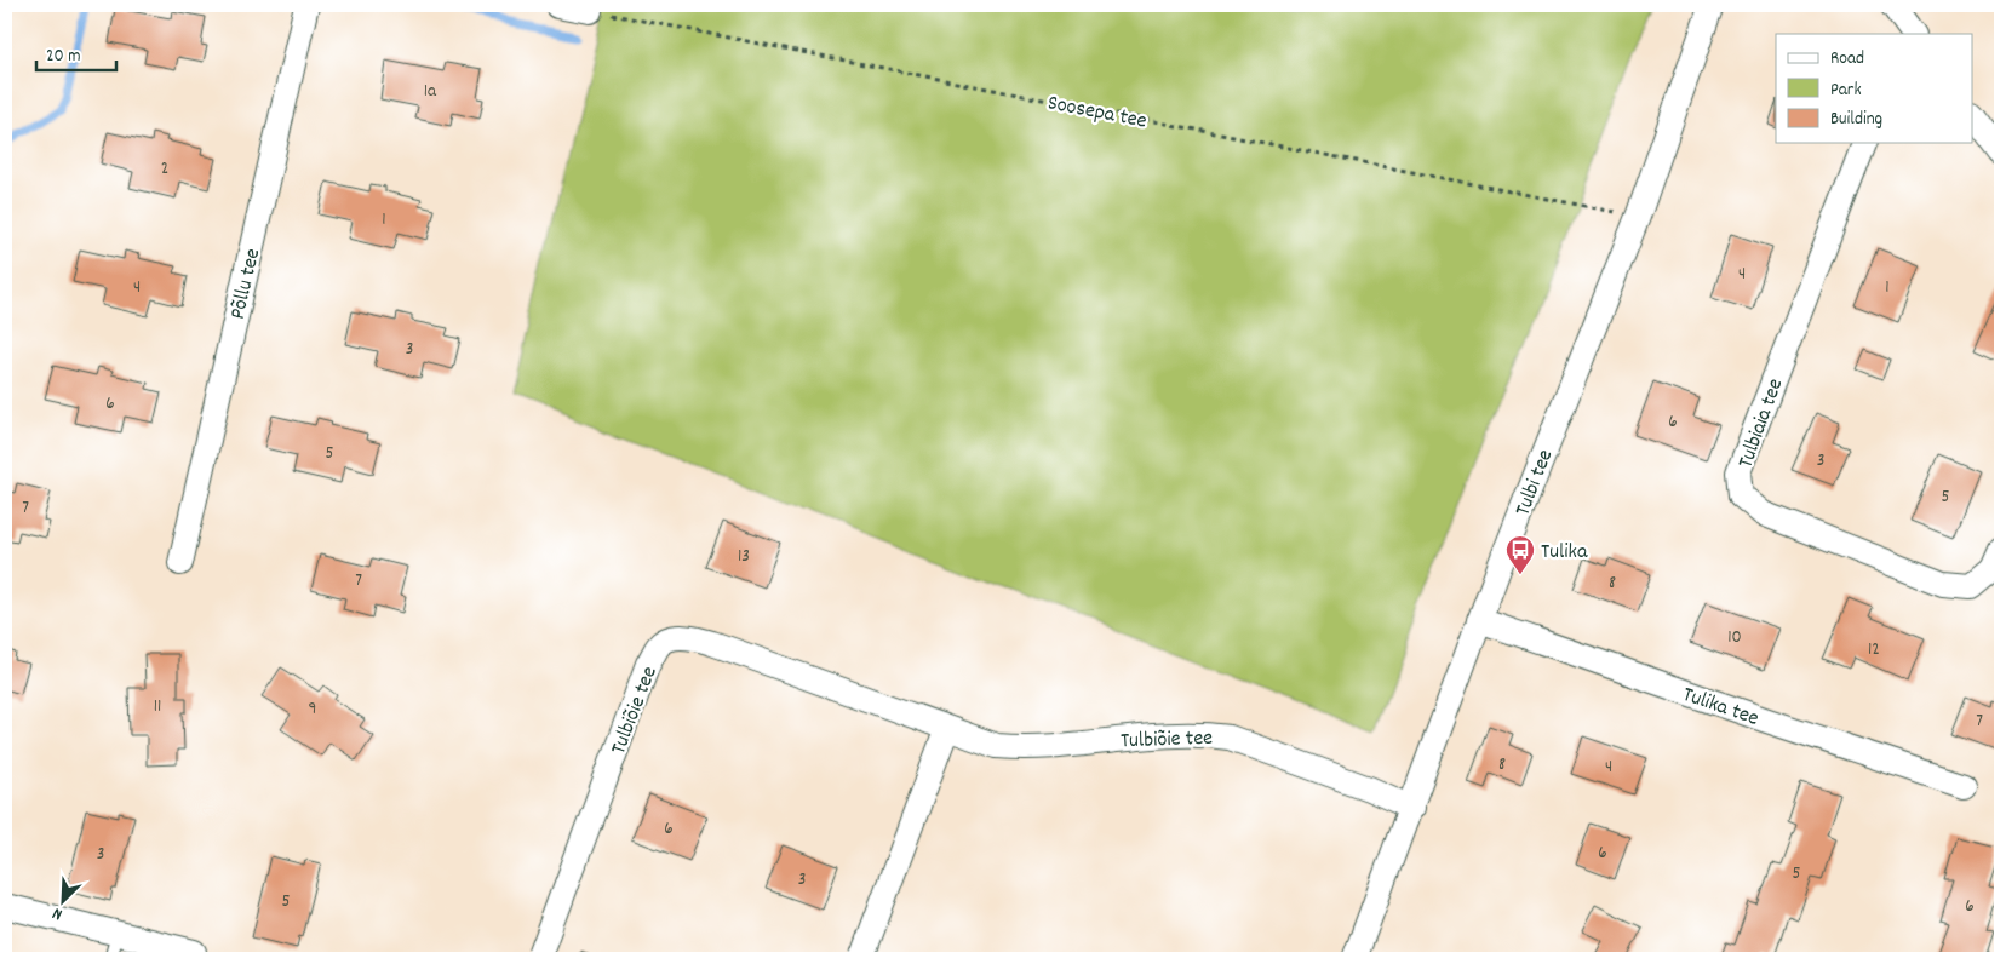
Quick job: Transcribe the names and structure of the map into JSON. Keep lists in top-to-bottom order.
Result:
{
  "streets": {
    "street": [
      "Põllu tee",
      "Tulbiaia tee",
      "Tulbi tee",
      "Tulika tee",
      "Tulbiõie tee"
    ],
    "path": ["Soosepa tee"]
  },
  "crossings": [
    ["Soosepa tee", "Tulbi tee"],
    ["Tulbi tee", "Tulika tee"],
    ["Tulbi tee", "Tulbiõie tee"]
  ],
  "places": {
    "bus stop": ["Tulika"]
  },
  "house_numbers": [
    "1a",
    "2",
    "1",
    "4",
    "4",
    "1",
    "3",
    "6",
    "6",
    "5",
    "3",
    "5",
    "7",
    "13",
    "7",
    "8",
    "10",
    "12",
    "11",
    "9",
    "7",
    "8",
    "4",
    "6",
    "6",
    "3",
    "5",
    "3",
    "5",
    "6"
  ],
  "legend": ["Road", "Park", "Building"],
  "scale_bar": "20 m",
  "north": "bottom left"
}
